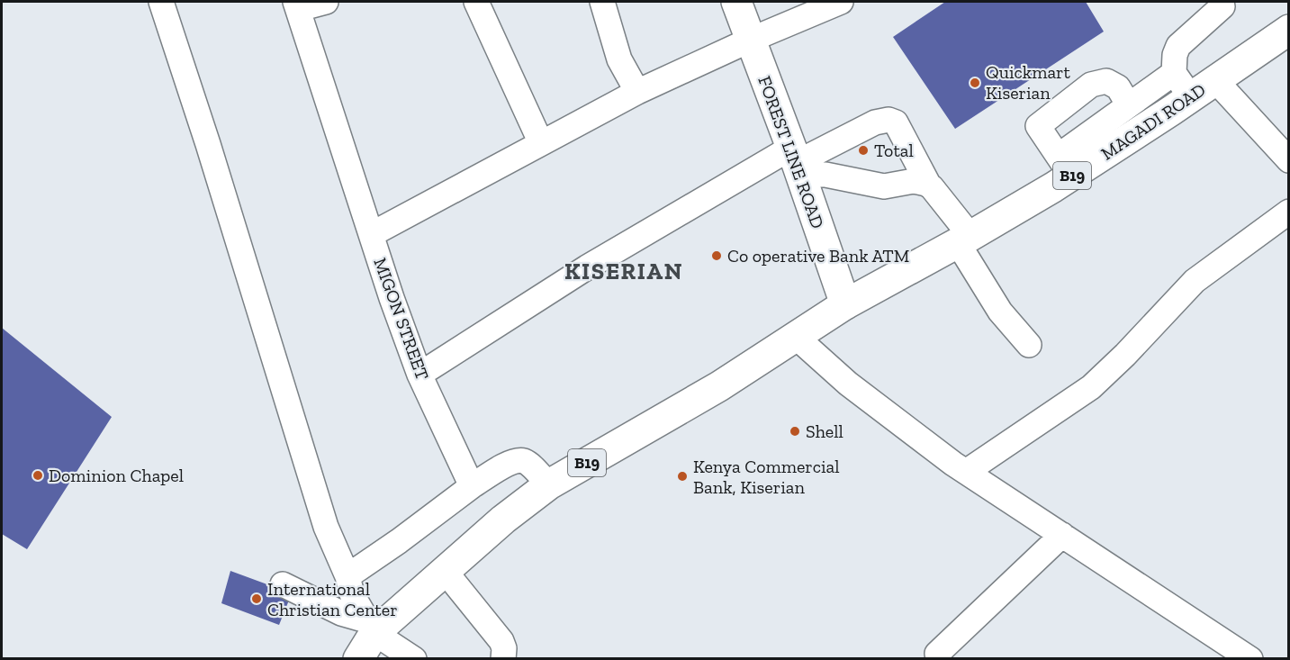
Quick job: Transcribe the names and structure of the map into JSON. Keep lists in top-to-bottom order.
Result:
{
  "streets": {
    "main road": ["MAGADI ROAD", "FOREST LINE ROAD", "B19"],
    "street": ["MIGON STREET"]
  },
  "crossings": [
    ["MAGADI ROAD", "FOREST LINE ROAD"],
    ["MAGADI ROAD", "B19"],
    ["FOREST LINE ROAD", "B19"]
  ],
  "districts": ["KISERIAN"],
  "places": [
    "Quickmart Kiserian",
    "Total",
    "Co operative Bank ATM",
    "Shell",
    "Dominion Chapel",
    "Kenya Commercial Bank, Kiserian",
    "International Christian Center"
  ]
}
